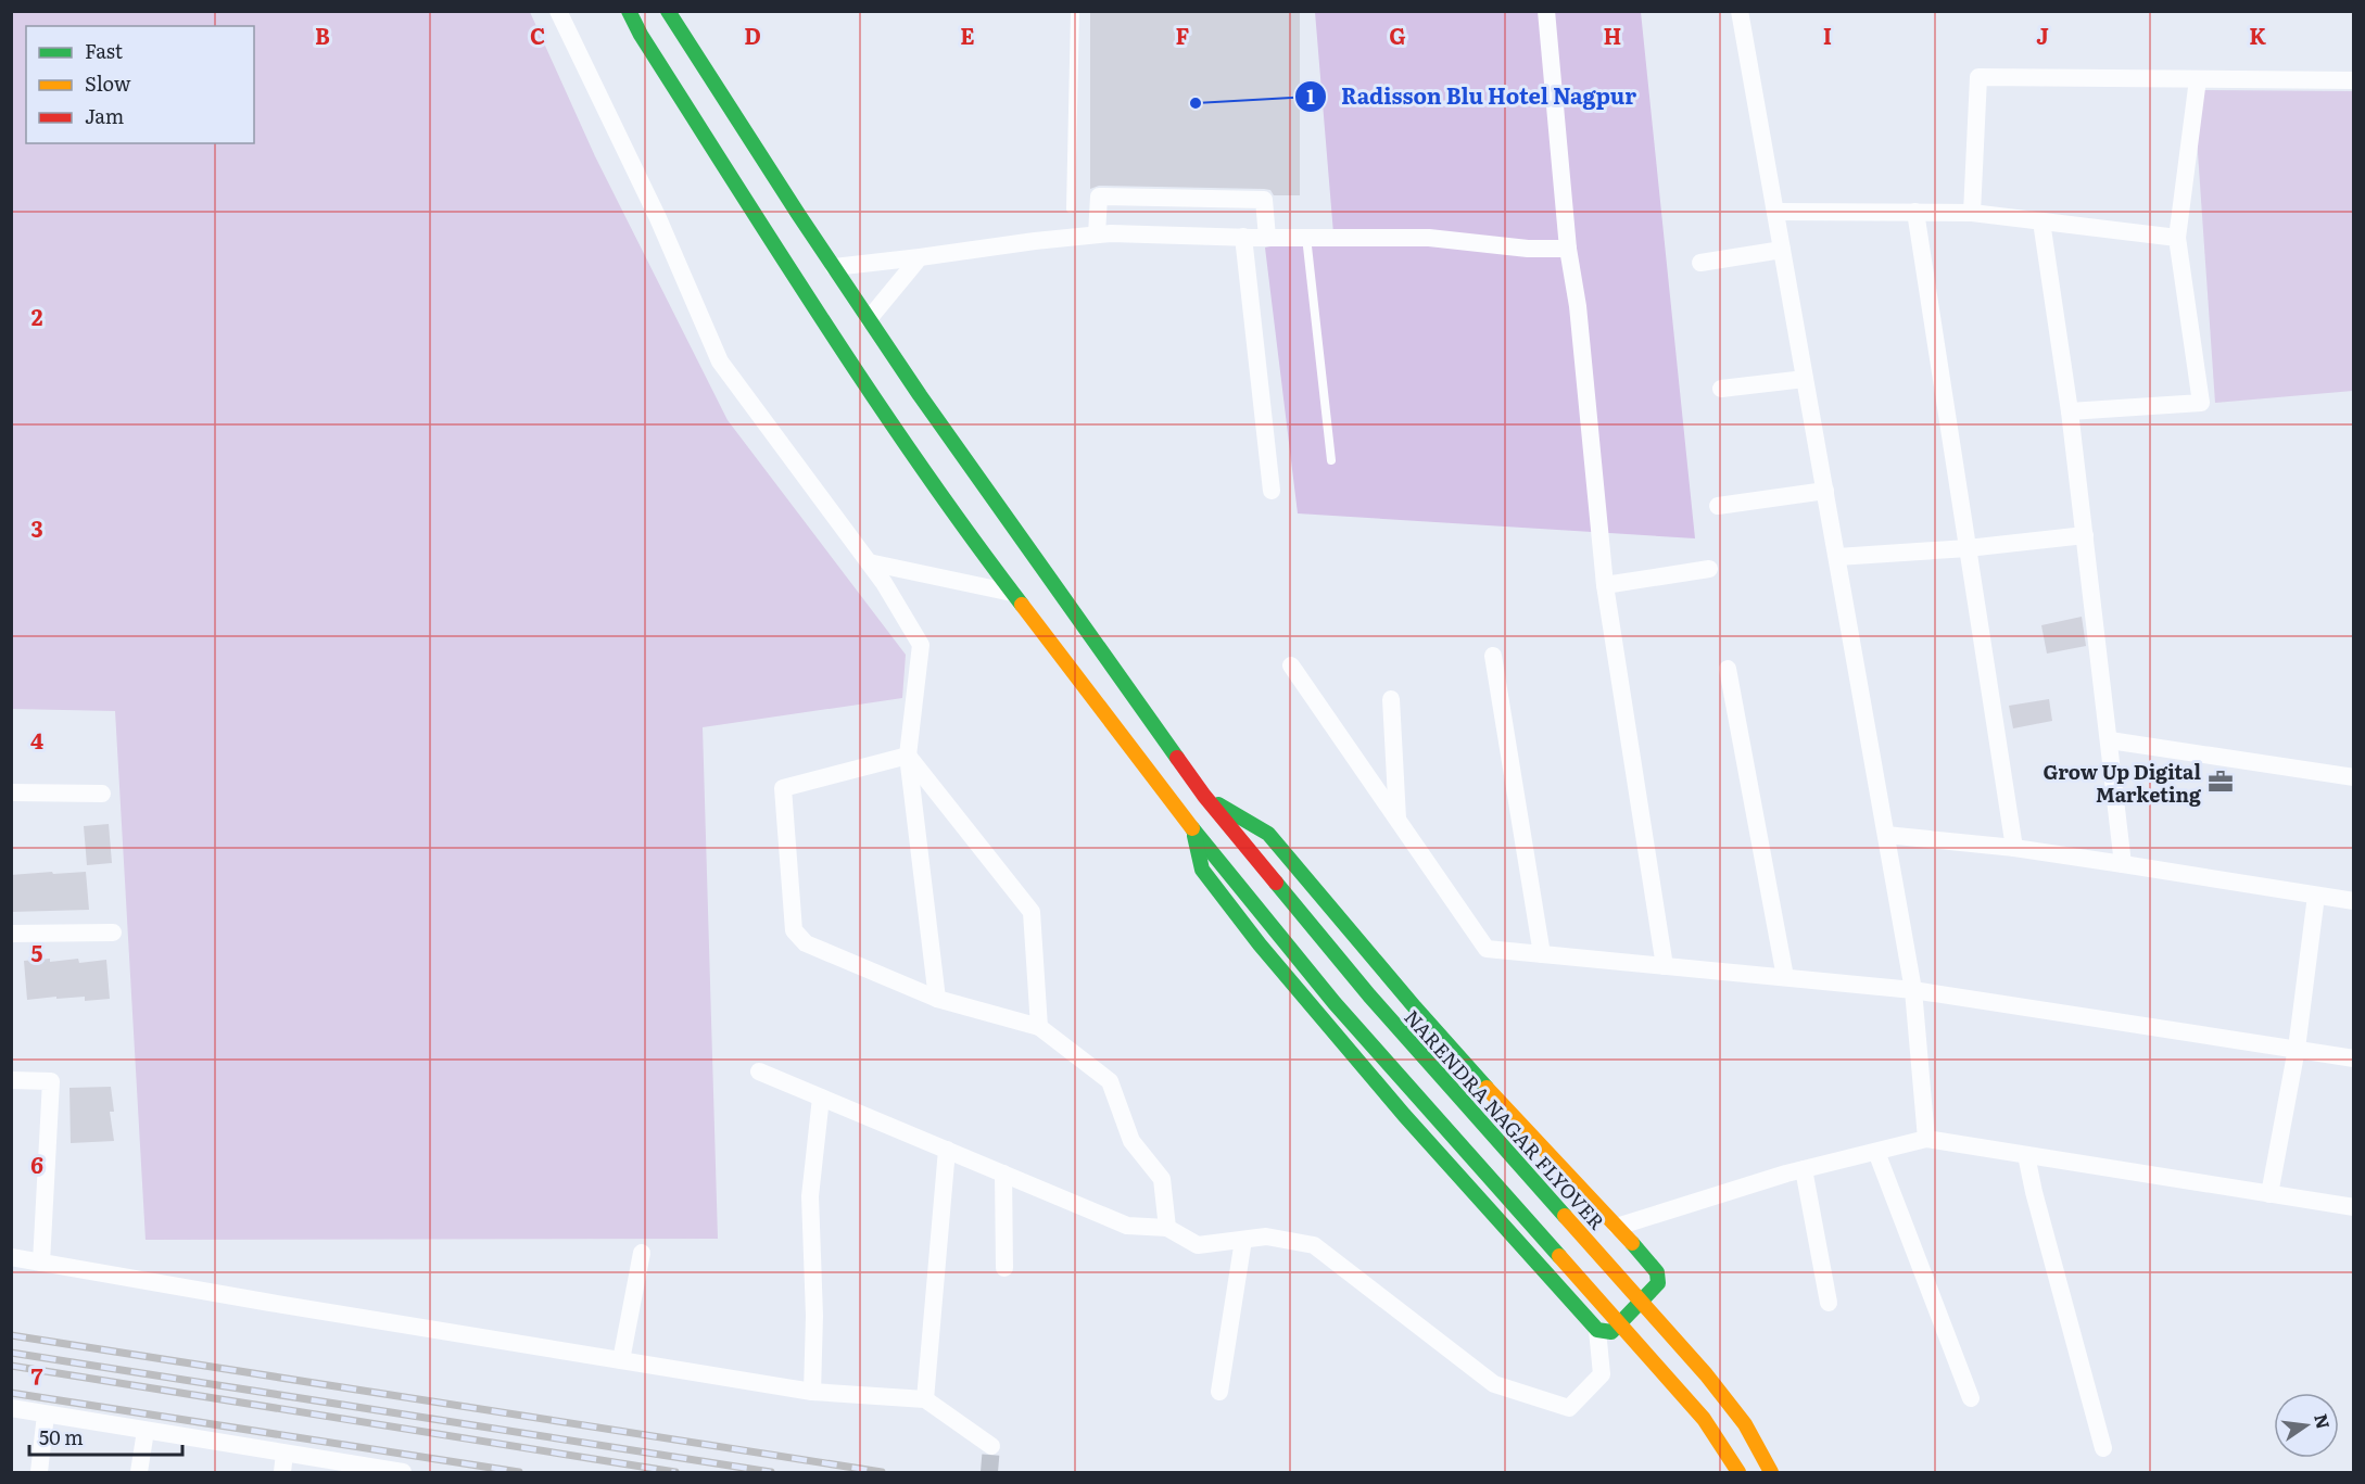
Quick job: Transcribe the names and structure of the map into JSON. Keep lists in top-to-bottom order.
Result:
{
  "streets": {
    "main road": ["NARENDRA NAGAR FLYOVER"]
  },
  "places": {
    "other": ["Radisson Blu Hotel Nagpur"],
    "office": ["Grow Up Digital Marketing"]
  },
  "legend": ["Fast", "Slow", "Jam"],
  "scale_bar": "50 m",
  "north": "right",
  "grid": {
    "columns": [
      "B",
      "C",
      "D",
      "E",
      "F",
      "G",
      "H",
      "I",
      "J",
      "K"
    ],
    "rows": [
      "2",
      "3",
      "4",
      "5",
      "6",
      "7"
    ]
  }
}
